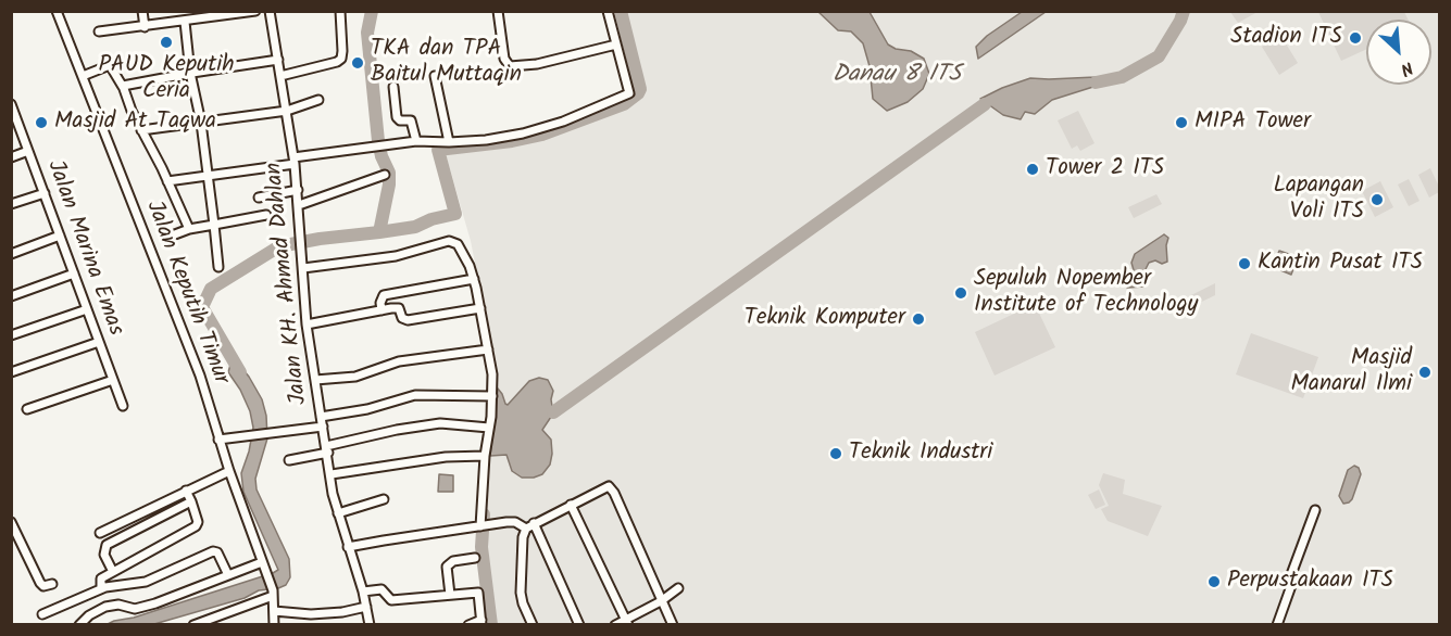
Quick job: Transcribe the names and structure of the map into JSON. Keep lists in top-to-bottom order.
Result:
{
  "streets": {
    "street": ["Jalan Marina Emas", "Jalan KH. Ahmad Dahlan", "Jalan Keputih Timur"]
  },
  "water": ["Danau 8 ITS"],
  "places": [
    "Stadion ITS",
    "PAUD Keputih Ceria",
    "TKA dan TPA Baitul Muttaqin",
    "Masjid At Taqwa",
    "MIPA Tower",
    "Tower 2 ITS",
    "Lapangan Voli ITS",
    "Kantin Pusat ITS",
    "Sepuluh Nopember Institute of Technology",
    "Teknik Komputer",
    "Masjid Manarul Ilmi",
    "Teknik Industri",
    "Perpustakaan ITS"
  ],
  "north": "bottom right"
}
